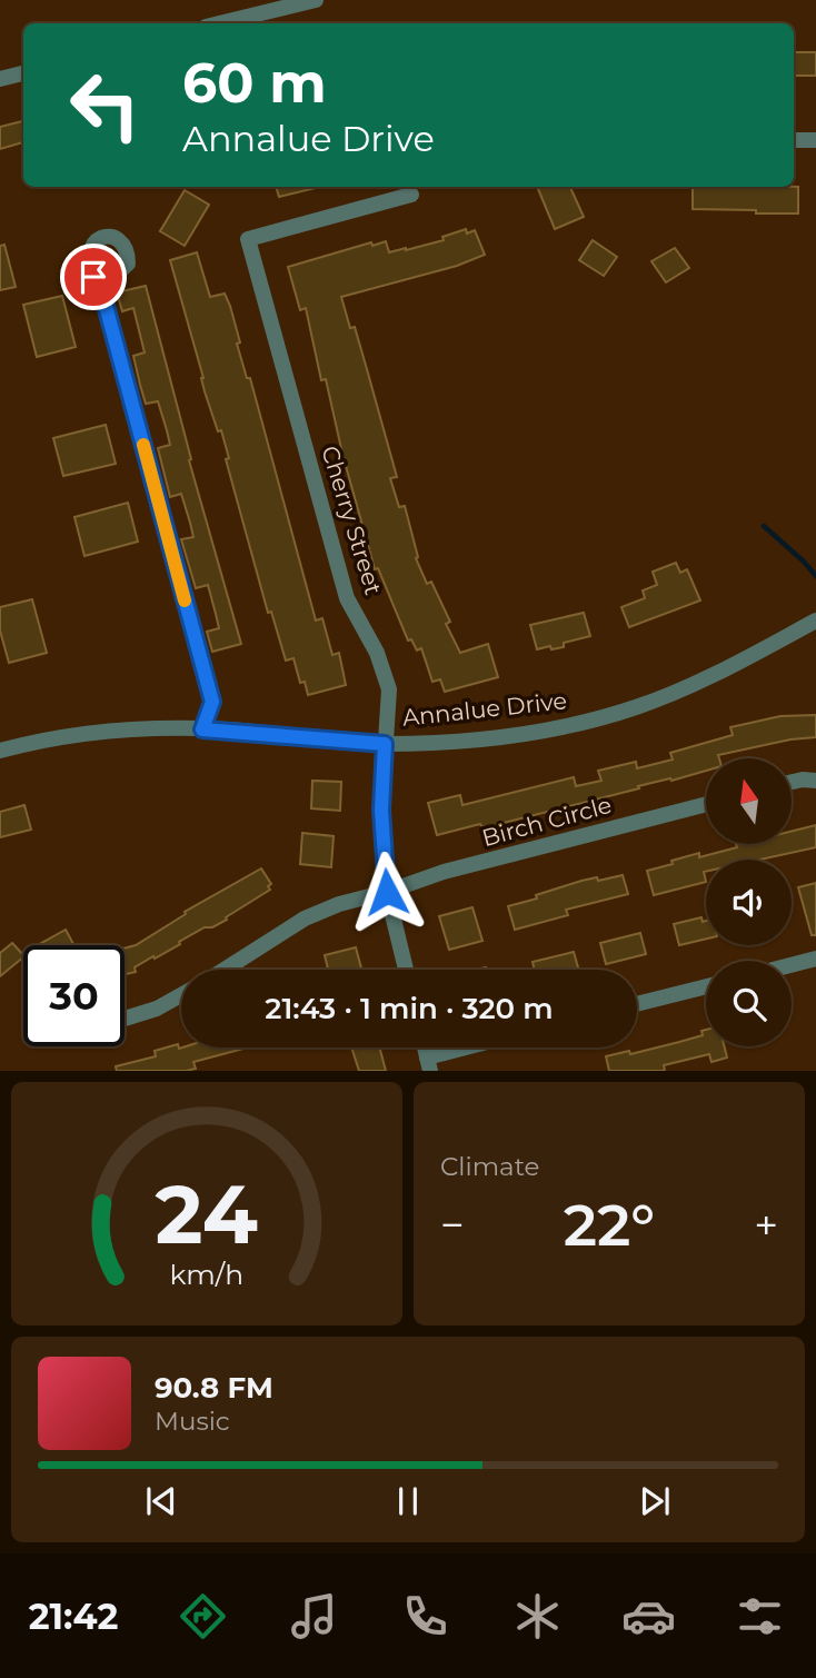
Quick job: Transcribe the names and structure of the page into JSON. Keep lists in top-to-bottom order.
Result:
{
  "streets": {
    "street": ["Cherry Street", "Annalue Drive", "Birch Circle"]
  },
  "crossings": [
    ["Cherry Street", "Annalue Drive"],
    ["Cherry Street", "Birch Circle"]
  ],
  "north": "top",
  "page": {
    "turn": ["60 m", "Annalue Drive"],
    "limit": "30",
    "trip": "21:43 · 1 min · 320 m",
    "tile": "Climate",
    "heat": ["−", "22°", "+"],
    "song": ["90.8 FM", "Music"],
    "tabs": "21:42",
    "gauge": ["24", "km/h"]
  }
}
